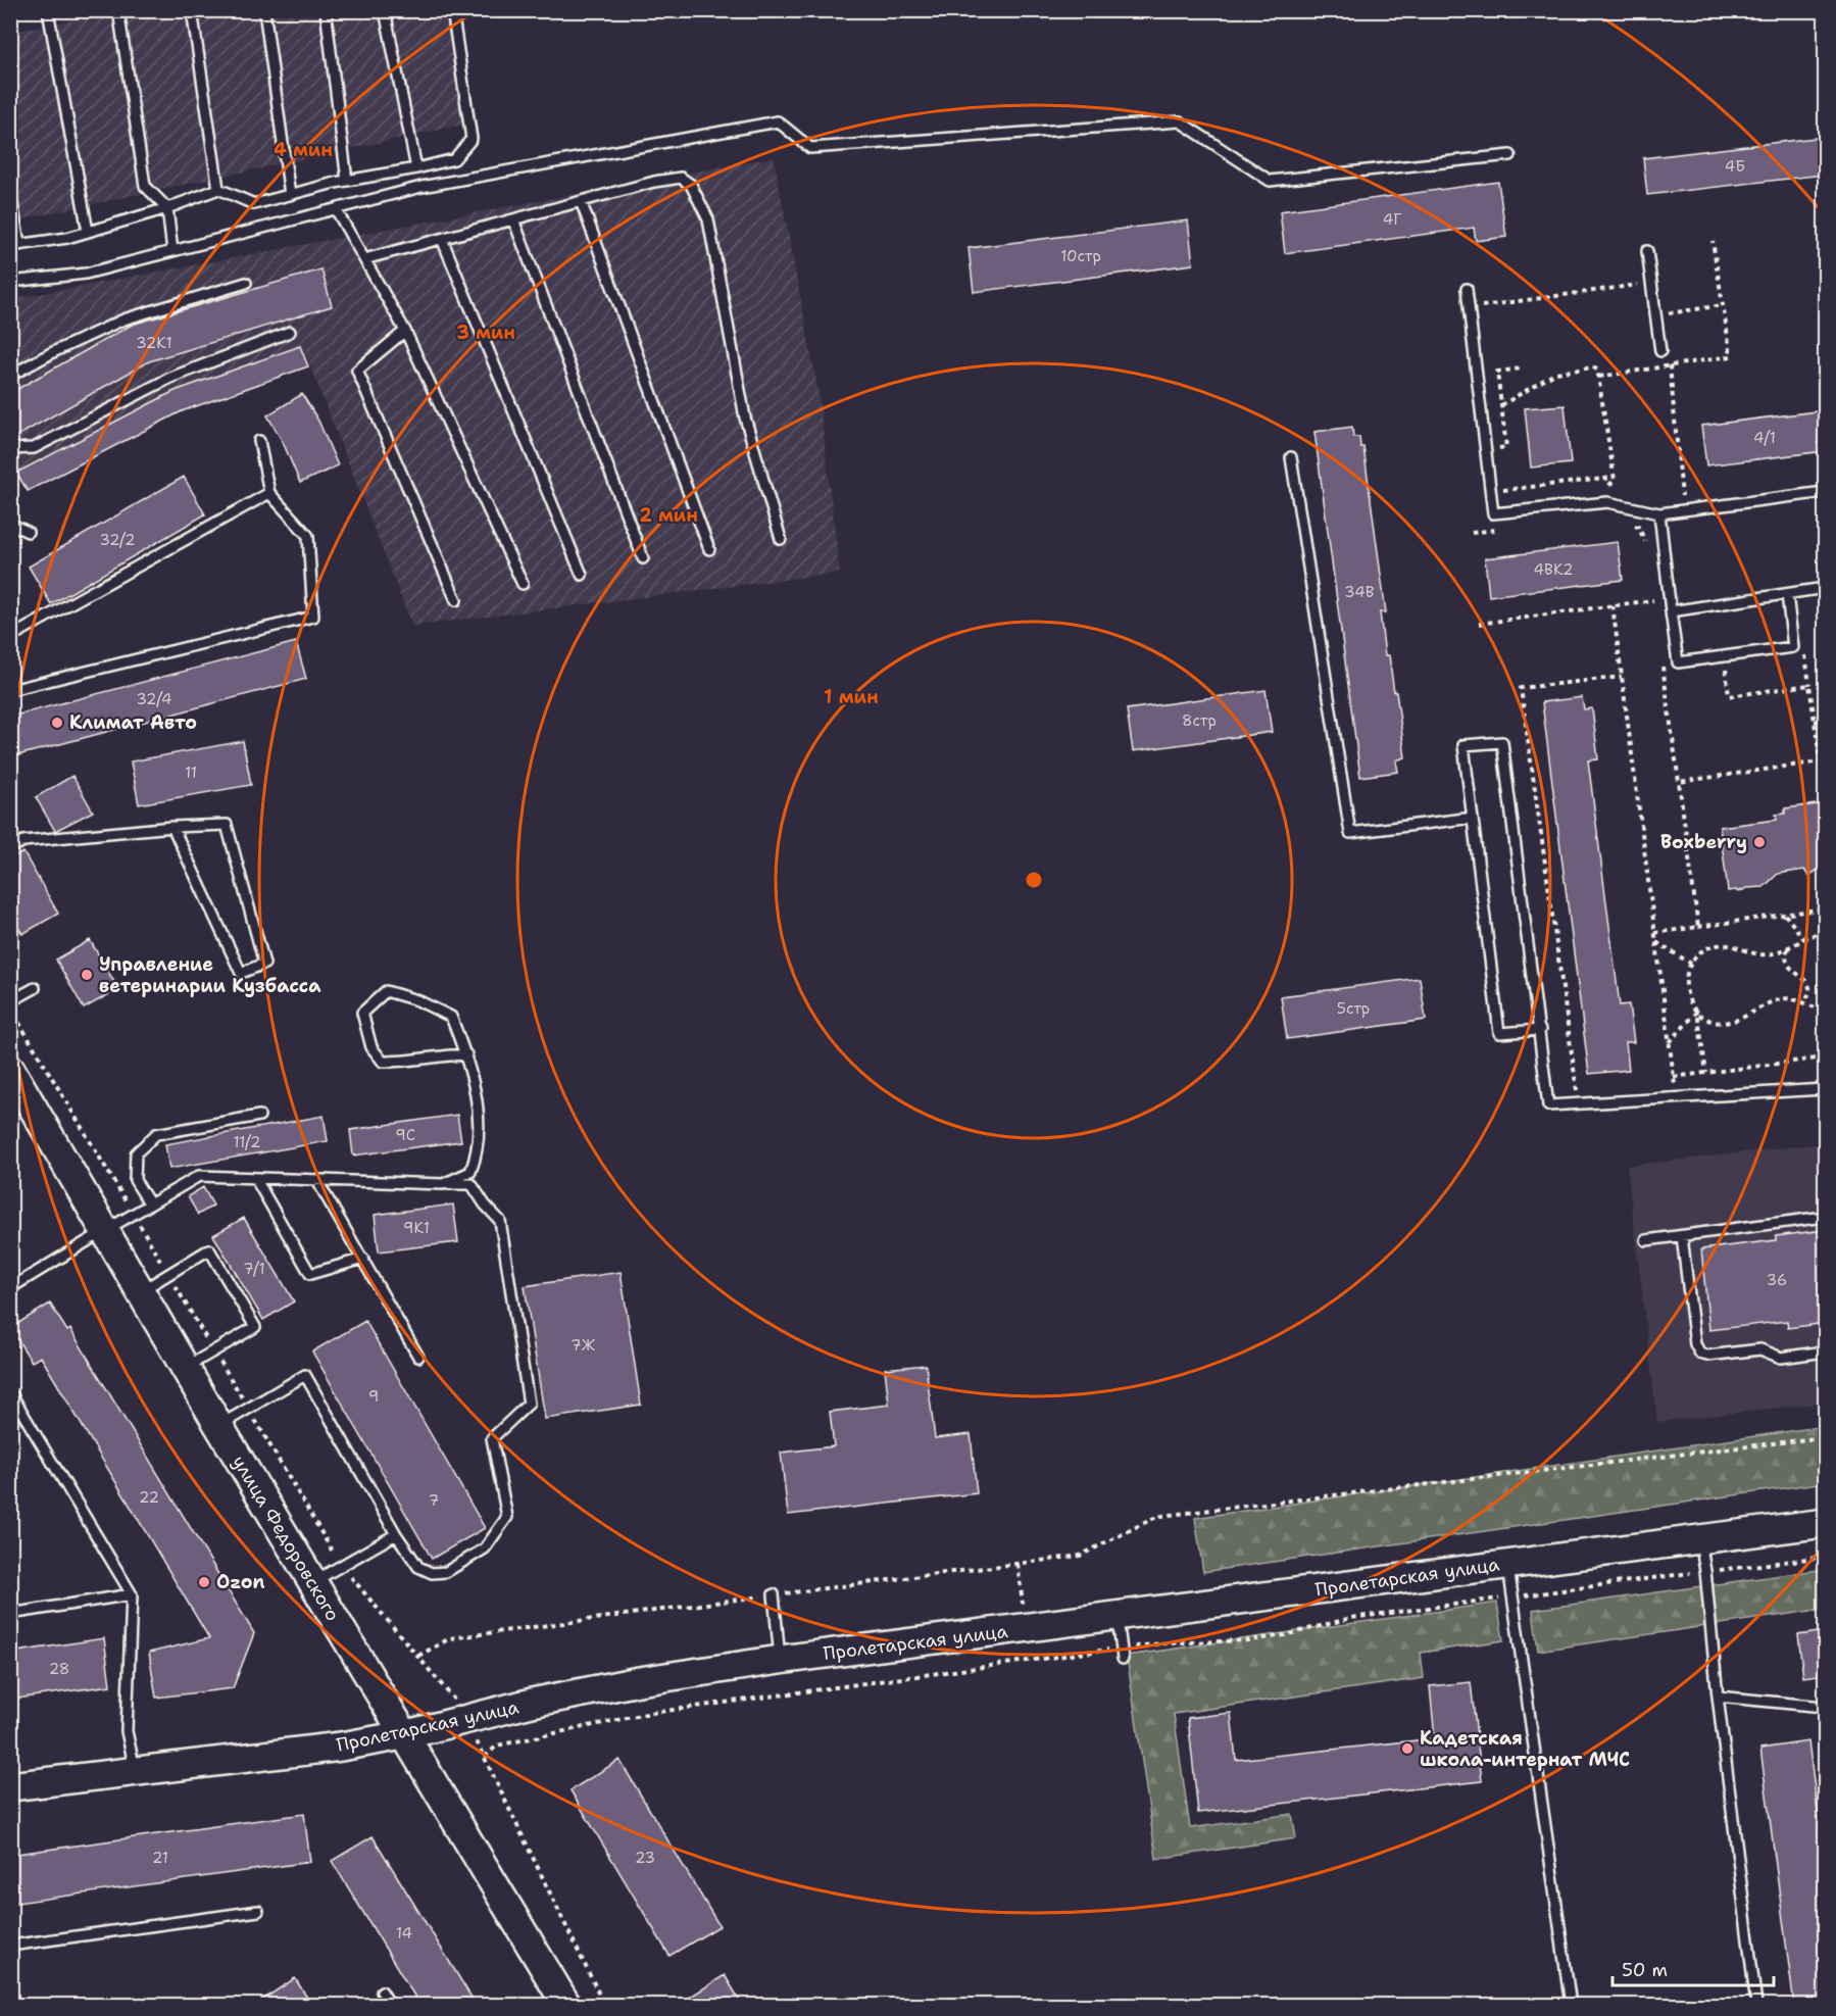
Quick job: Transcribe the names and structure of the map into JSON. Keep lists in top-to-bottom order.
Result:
{
  "streets": {
    "street": ["улица Федоровского", "Пролетарская улица"]
  },
  "crossings": [
    ["улица Федоровского", "Пролетарская улица"]
  ],
  "places": [
    "Климат Авто",
    "Boxberry",
    "Управление ветеринарии Кузбасса",
    "Ozon",
    "Кадетская школа-интернат МЧС"
  ],
  "house_numbers": [
    "4Б",
    "4Г",
    "10стр",
    "32К1",
    "4/1",
    "32/2",
    "4ВК2",
    "34В",
    "32/4",
    "8стр",
    "11",
    "5стр",
    "9С",
    "11/2",
    "9К1",
    "7/1",
    "36",
    "7Ж",
    "9",
    "22",
    "7",
    "28",
    "21",
    "23",
    "14"
  ],
  "scale_bar": "50 m",
  "rings": [
    "4 мин",
    "3 мин",
    "2 мин",
    "1 мин"
  ]
}
